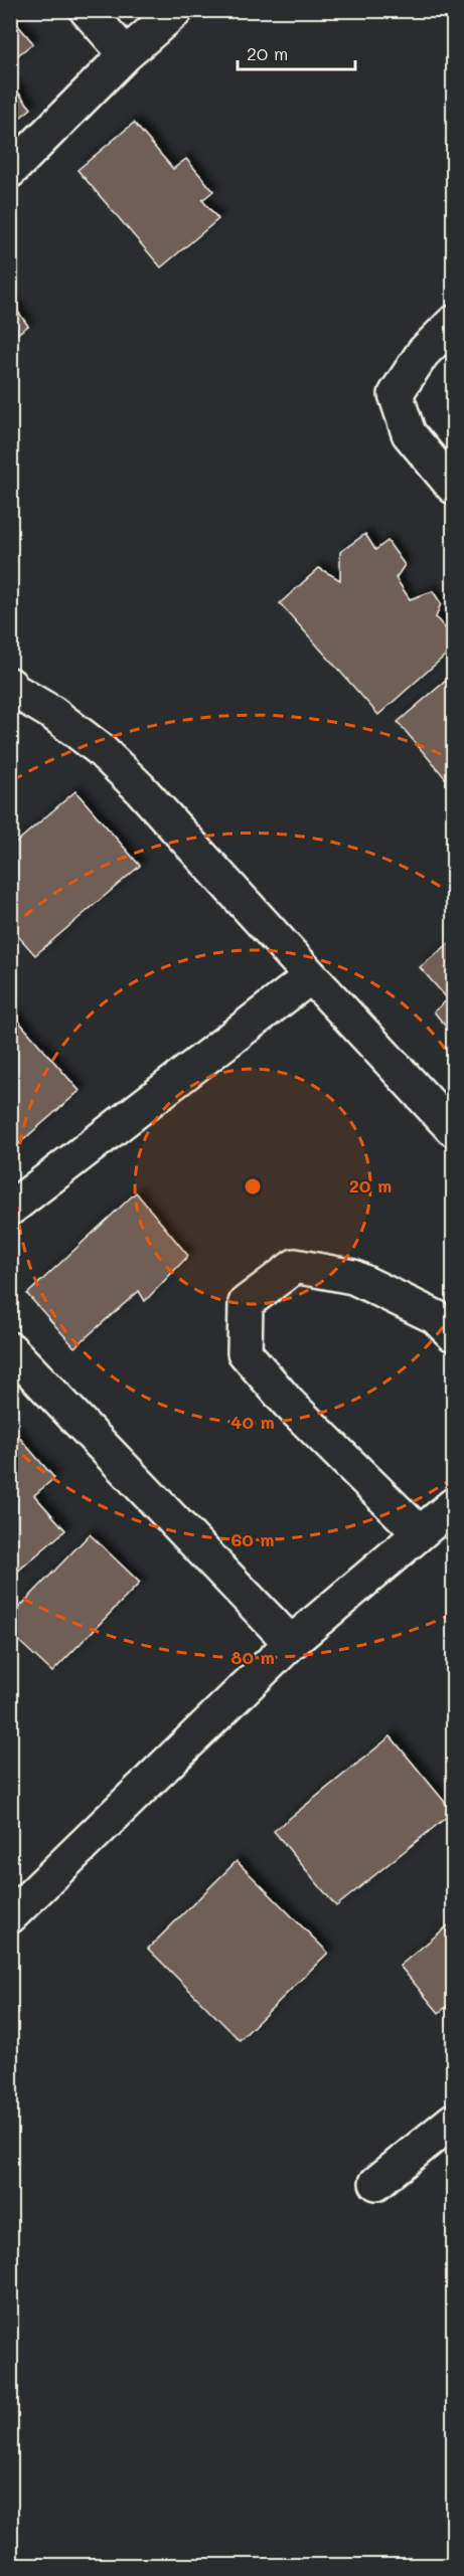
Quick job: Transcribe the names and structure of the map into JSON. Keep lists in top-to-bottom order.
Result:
{
  "scale_bar": "20 m",
  "rings": [
    "20 m",
    "40 m",
    "60 m",
    "80 m"
  ]
}
